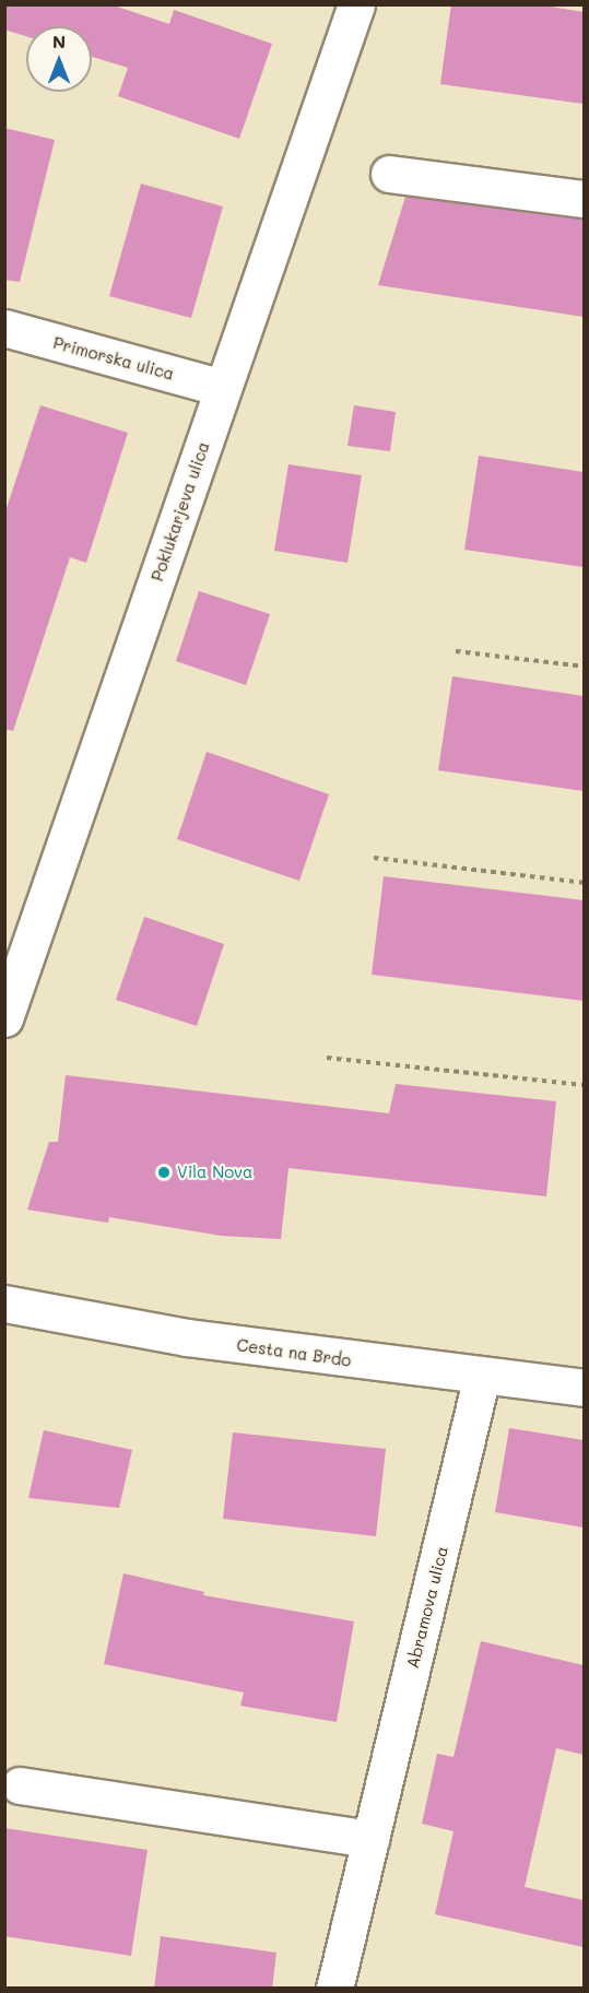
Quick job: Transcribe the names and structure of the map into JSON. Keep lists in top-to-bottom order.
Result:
{
  "streets": {
    "street": [
      "Primorska ulica",
      "Poklukarjeva ulica",
      "Cesta na Brdo",
      "Abramova ulica"
    ]
  },
  "crossings": [
    ["Primorska ulica", "Poklukarjeva ulica"],
    ["Cesta na Brdo", "Abramova ulica"]
  ],
  "places": ["Vila Nova"],
  "north": "top"
}
